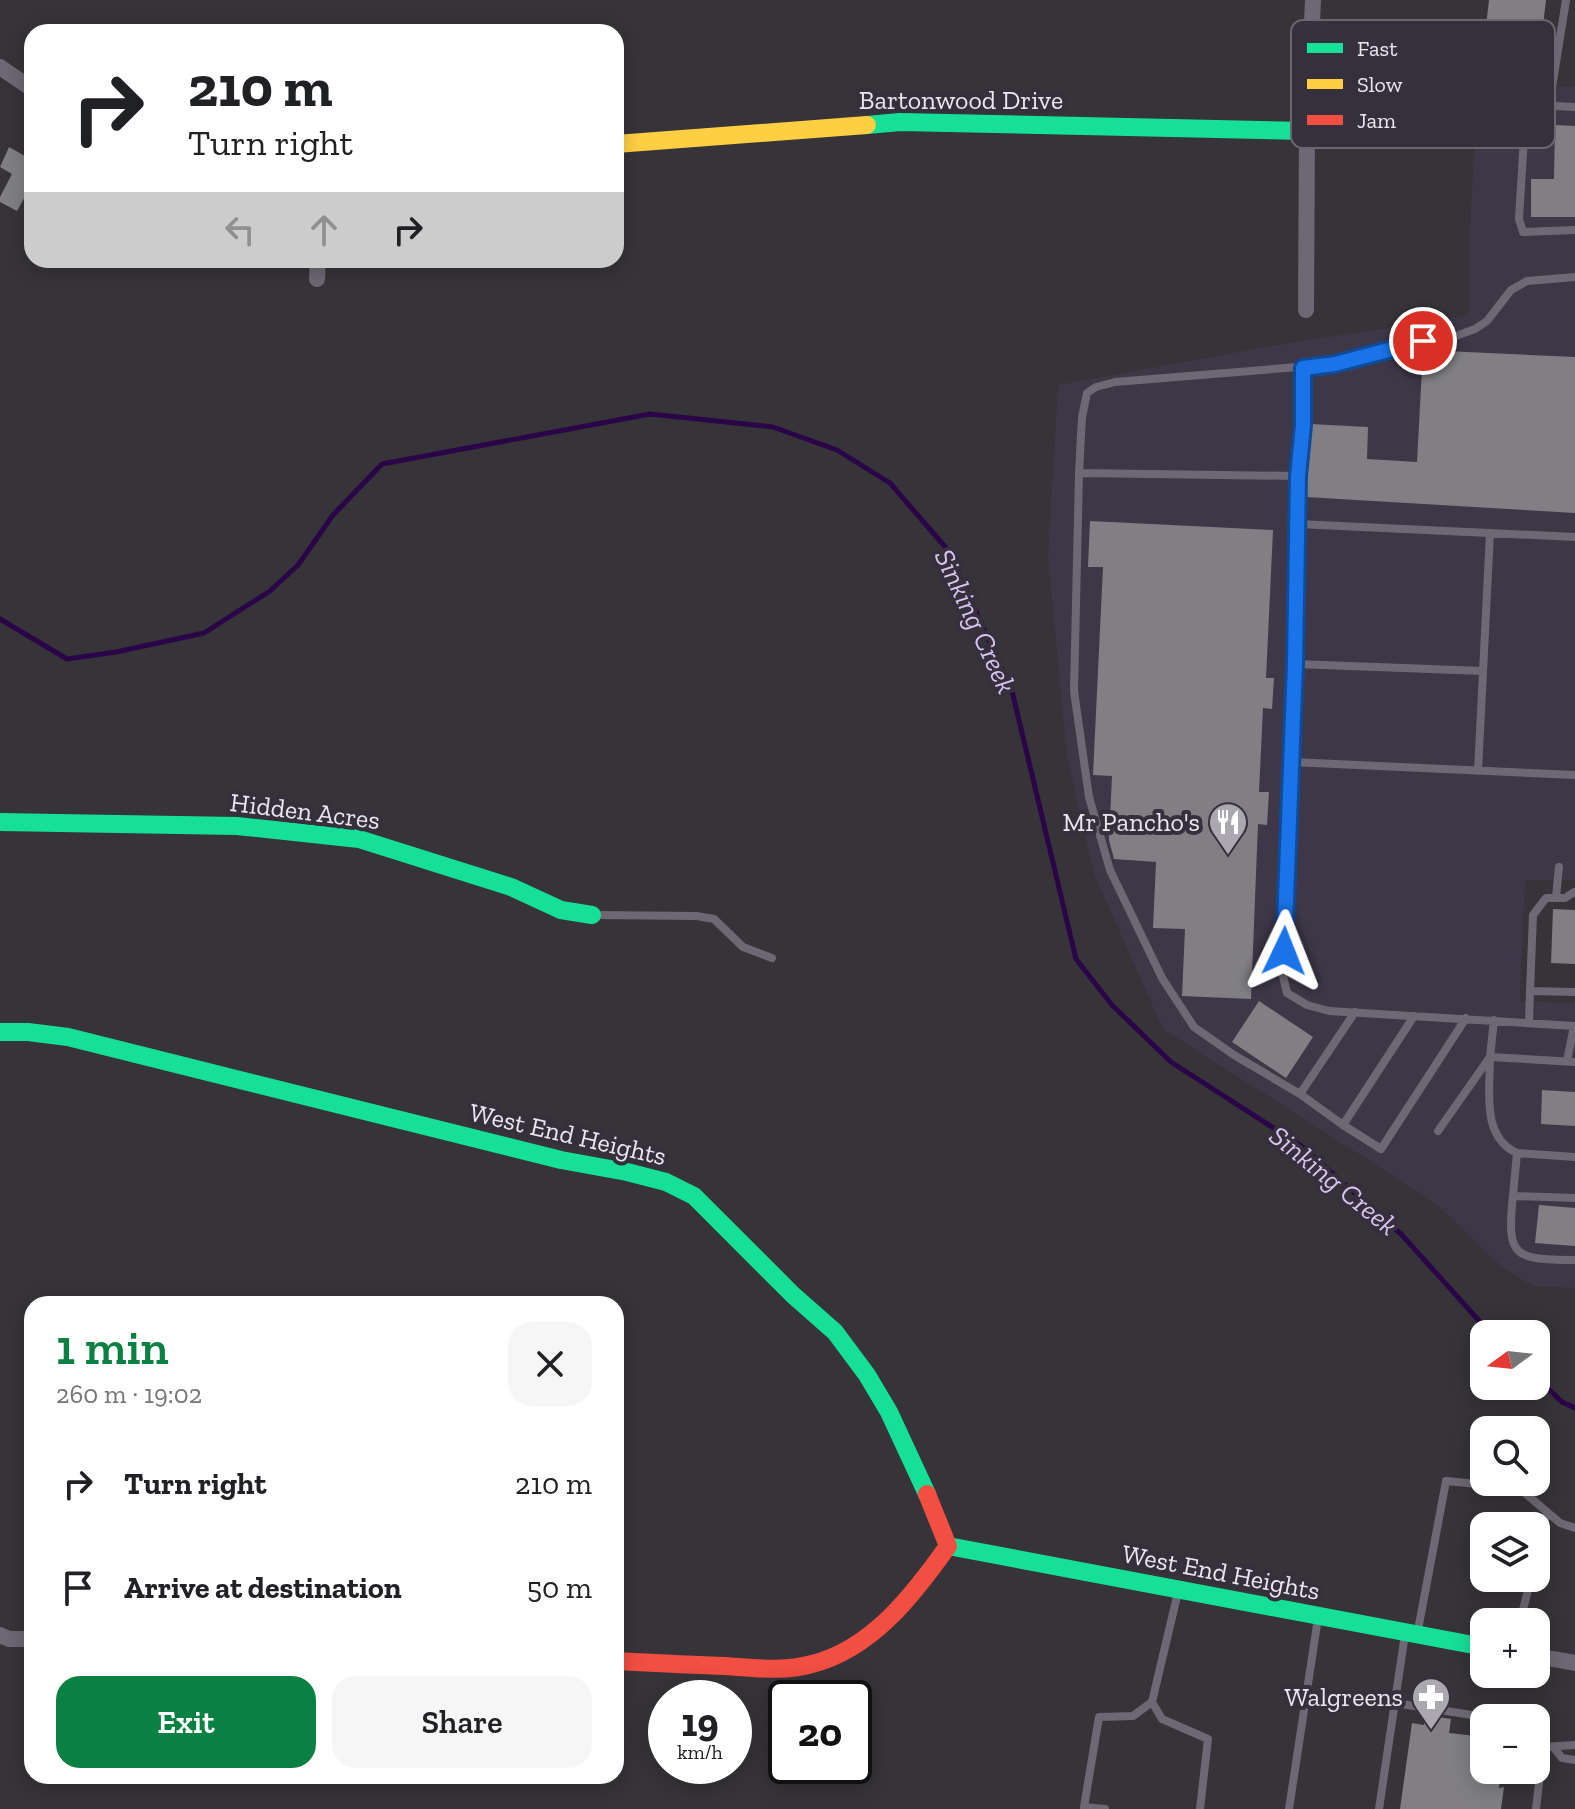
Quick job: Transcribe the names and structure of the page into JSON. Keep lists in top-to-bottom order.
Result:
{
  "streets": {
    "street": ["Bartonwood Drive", "Hidden Acres", "West End Heights"]
  },
  "water": ["Sinking Creek"],
  "places": {
    "restaurant": ["Mr Pancho's"],
    "pharmacy": ["Walgreens"]
  },
  "legend": ["Fast", "Slow", "Jam"],
  "north": "left",
  "page": {
    "turn": ["210 m", "Turn right"],
    "heading": ["1 min", "260 m · 19:02"],
    "map_buttons": ["+", "−"],
    "list": [
      {
        "name": "Turn right",
        "value": "210 m"
      },
      {
        "name": "Arrive at destination",
        "value": "50 m"
      }
    ],
    "buttons": ["Exit", "Share"],
    "speed": "19 km/h",
    "limit": "20"
  }
}
